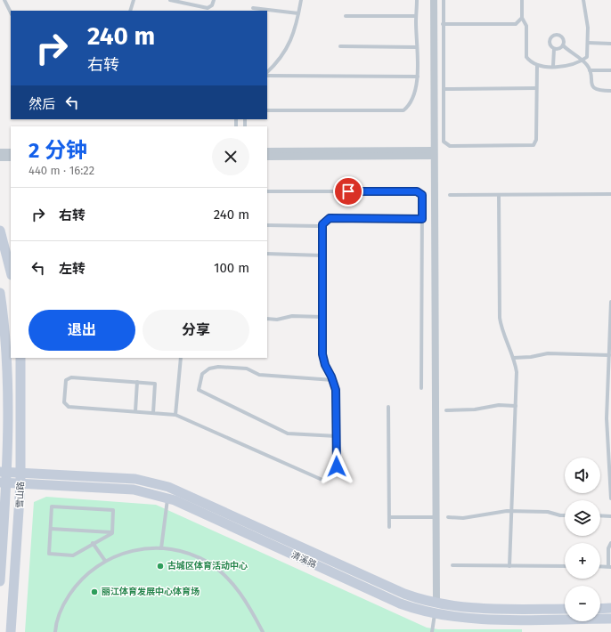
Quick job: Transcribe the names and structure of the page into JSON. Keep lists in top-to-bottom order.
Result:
{
  "streets": {
    "street": ["雪山路", "清溪路"]
  },
  "crossings": [
    ["雪山路", "清溪路"]
  ],
  "places": ["古城区体育活动中心", "丽江体育发展中心体育场"],
  "page": {
    "turn": ["240 m", "右转"],
    "then": "然后",
    "heading": ["2 分钟", "440 m · 16:22"],
    "list": [
      {
        "name": "右转",
        "value": "240 m"
      },
      {
        "name": "左转",
        "value": "100 m"
      }
    ],
    "buttons": ["退出", "分享"],
    "map_buttons": ["+", "−"]
  }
}
